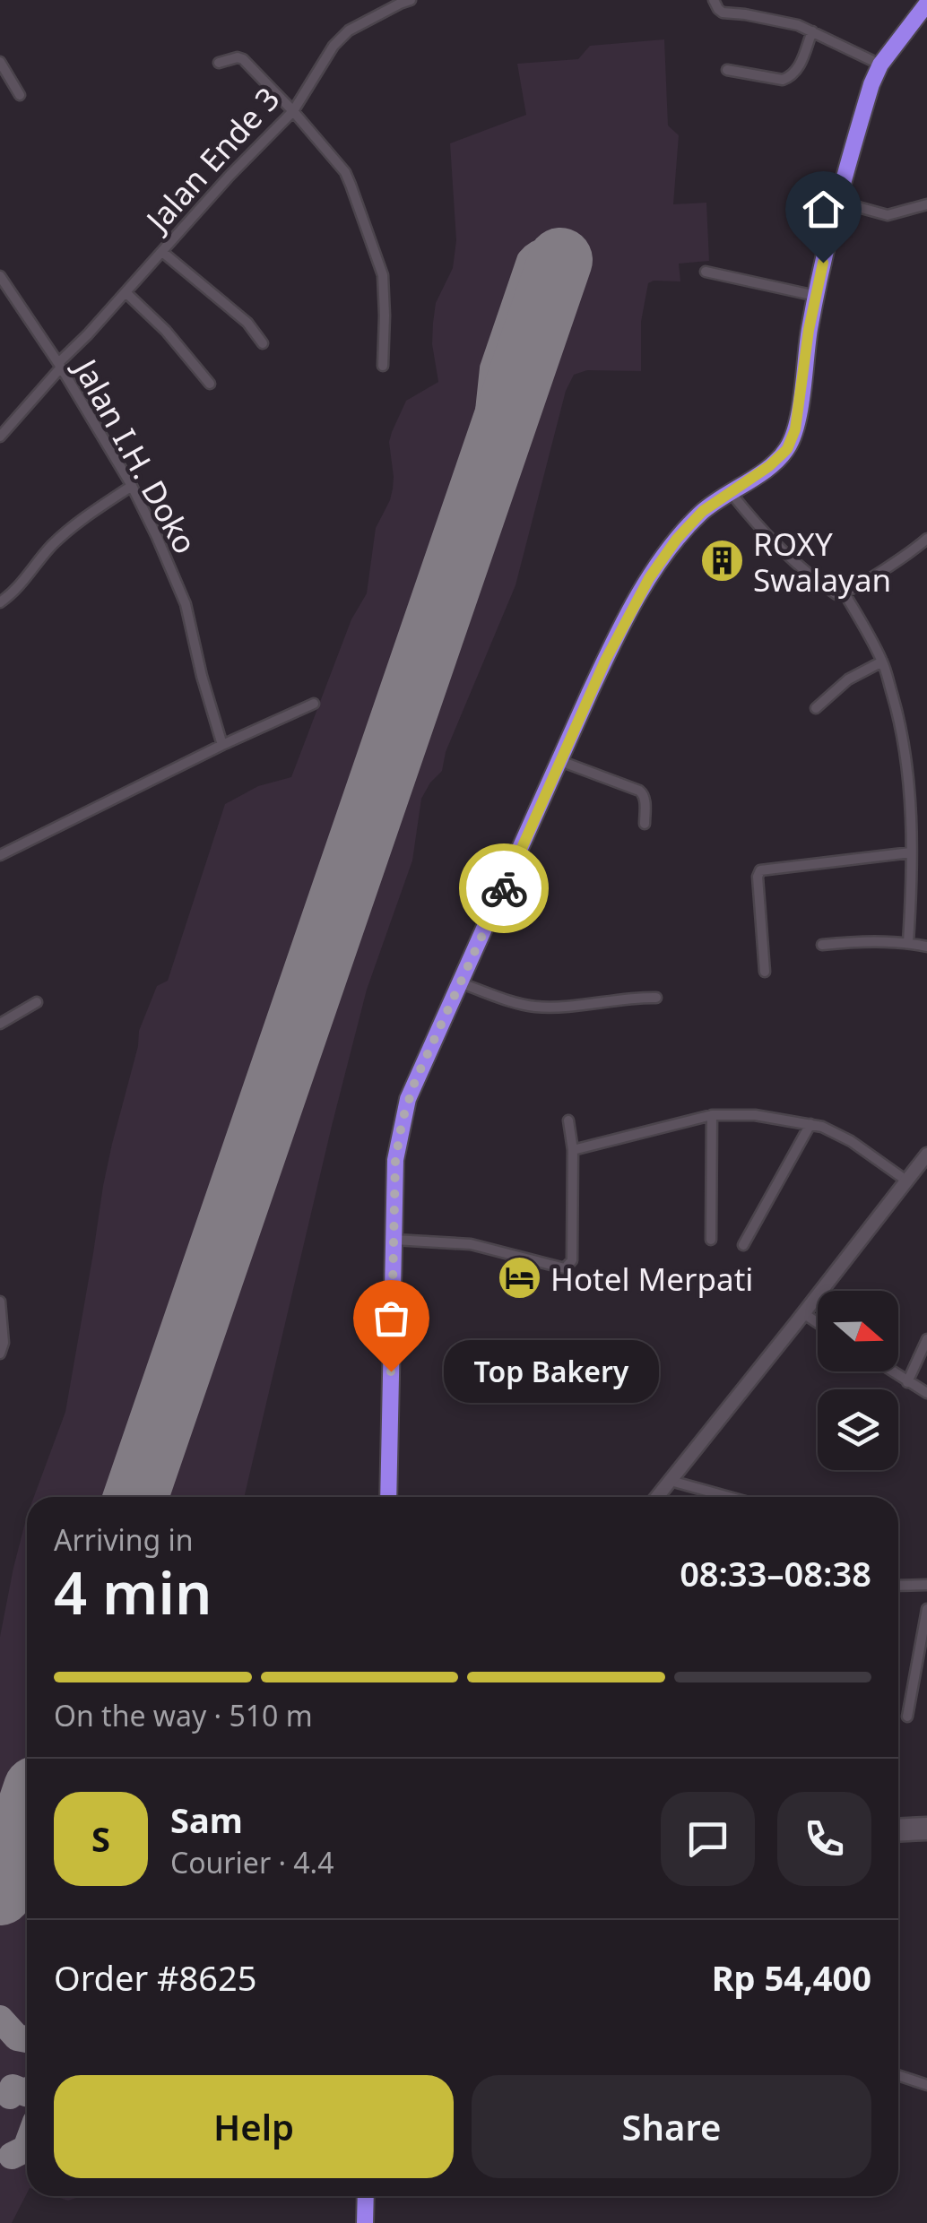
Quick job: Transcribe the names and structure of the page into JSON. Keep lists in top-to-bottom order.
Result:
{
  "streets": {
    "street": ["Jalan Ende 3", "Jalan I.H. Doko"]
  },
  "crossings": [
    ["Jalan Ende 3", "Jalan I.H. Doko"]
  ],
  "places": {
    "building": ["ROXY Swalayan"],
    "hotel": ["Hotel Merpati"],
    "other": ["Top Bakery"]
  },
  "north": "right",
  "page": {
    "bubble": "Top Bakery",
    "heading": ["4 min", "Arriving in", "08:33–08:38"],
    "panel": [
      "Sam",
      "Courier · 4.4",
      "Order #8625",
      "Rp 54,400"
    ],
    "bar": "On the way · 510 m",
    "round": "S",
    "buttons": ["Help", "Share"]
  }
}
